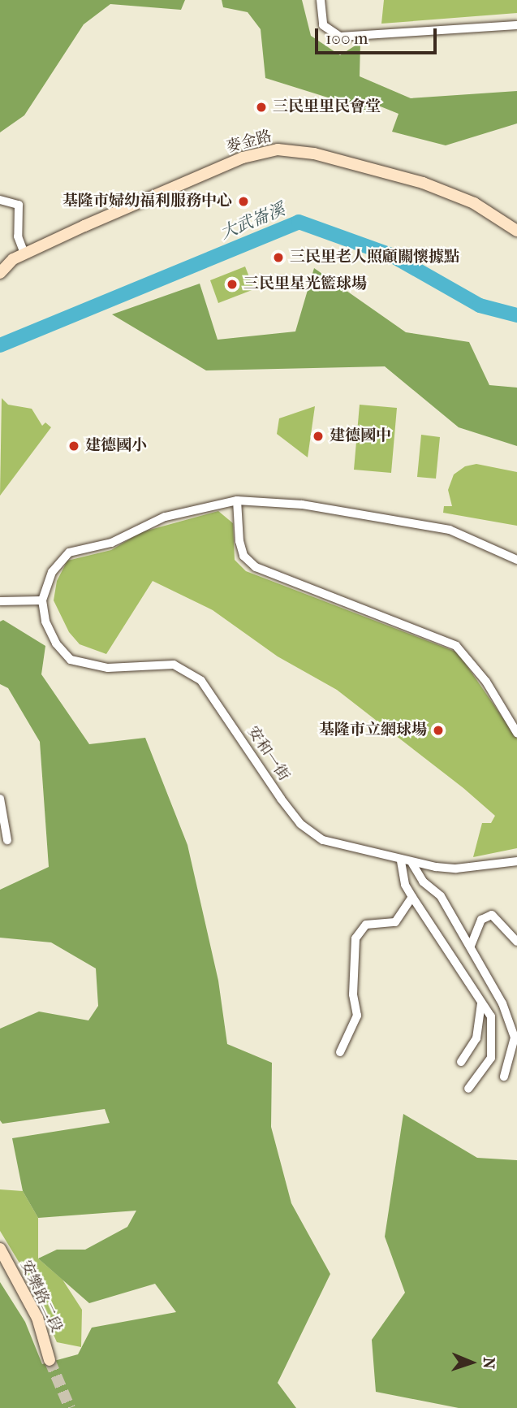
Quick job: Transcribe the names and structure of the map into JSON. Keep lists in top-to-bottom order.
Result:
{
  "streets": {
    "street": ["麥金路", "安和一街", "安樂路二段"]
  },
  "water": ["大武崙溪"],
  "places": [
    "三民里里民會堂",
    "基隆市婦幼福利服務中心",
    "三民里老人照顧關懷據點",
    "三民里星光籃球場",
    "建德國中",
    "建德國小",
    "基隆市立網球場"
  ],
  "scale_bar": "100 m",
  "north": "right"
}
